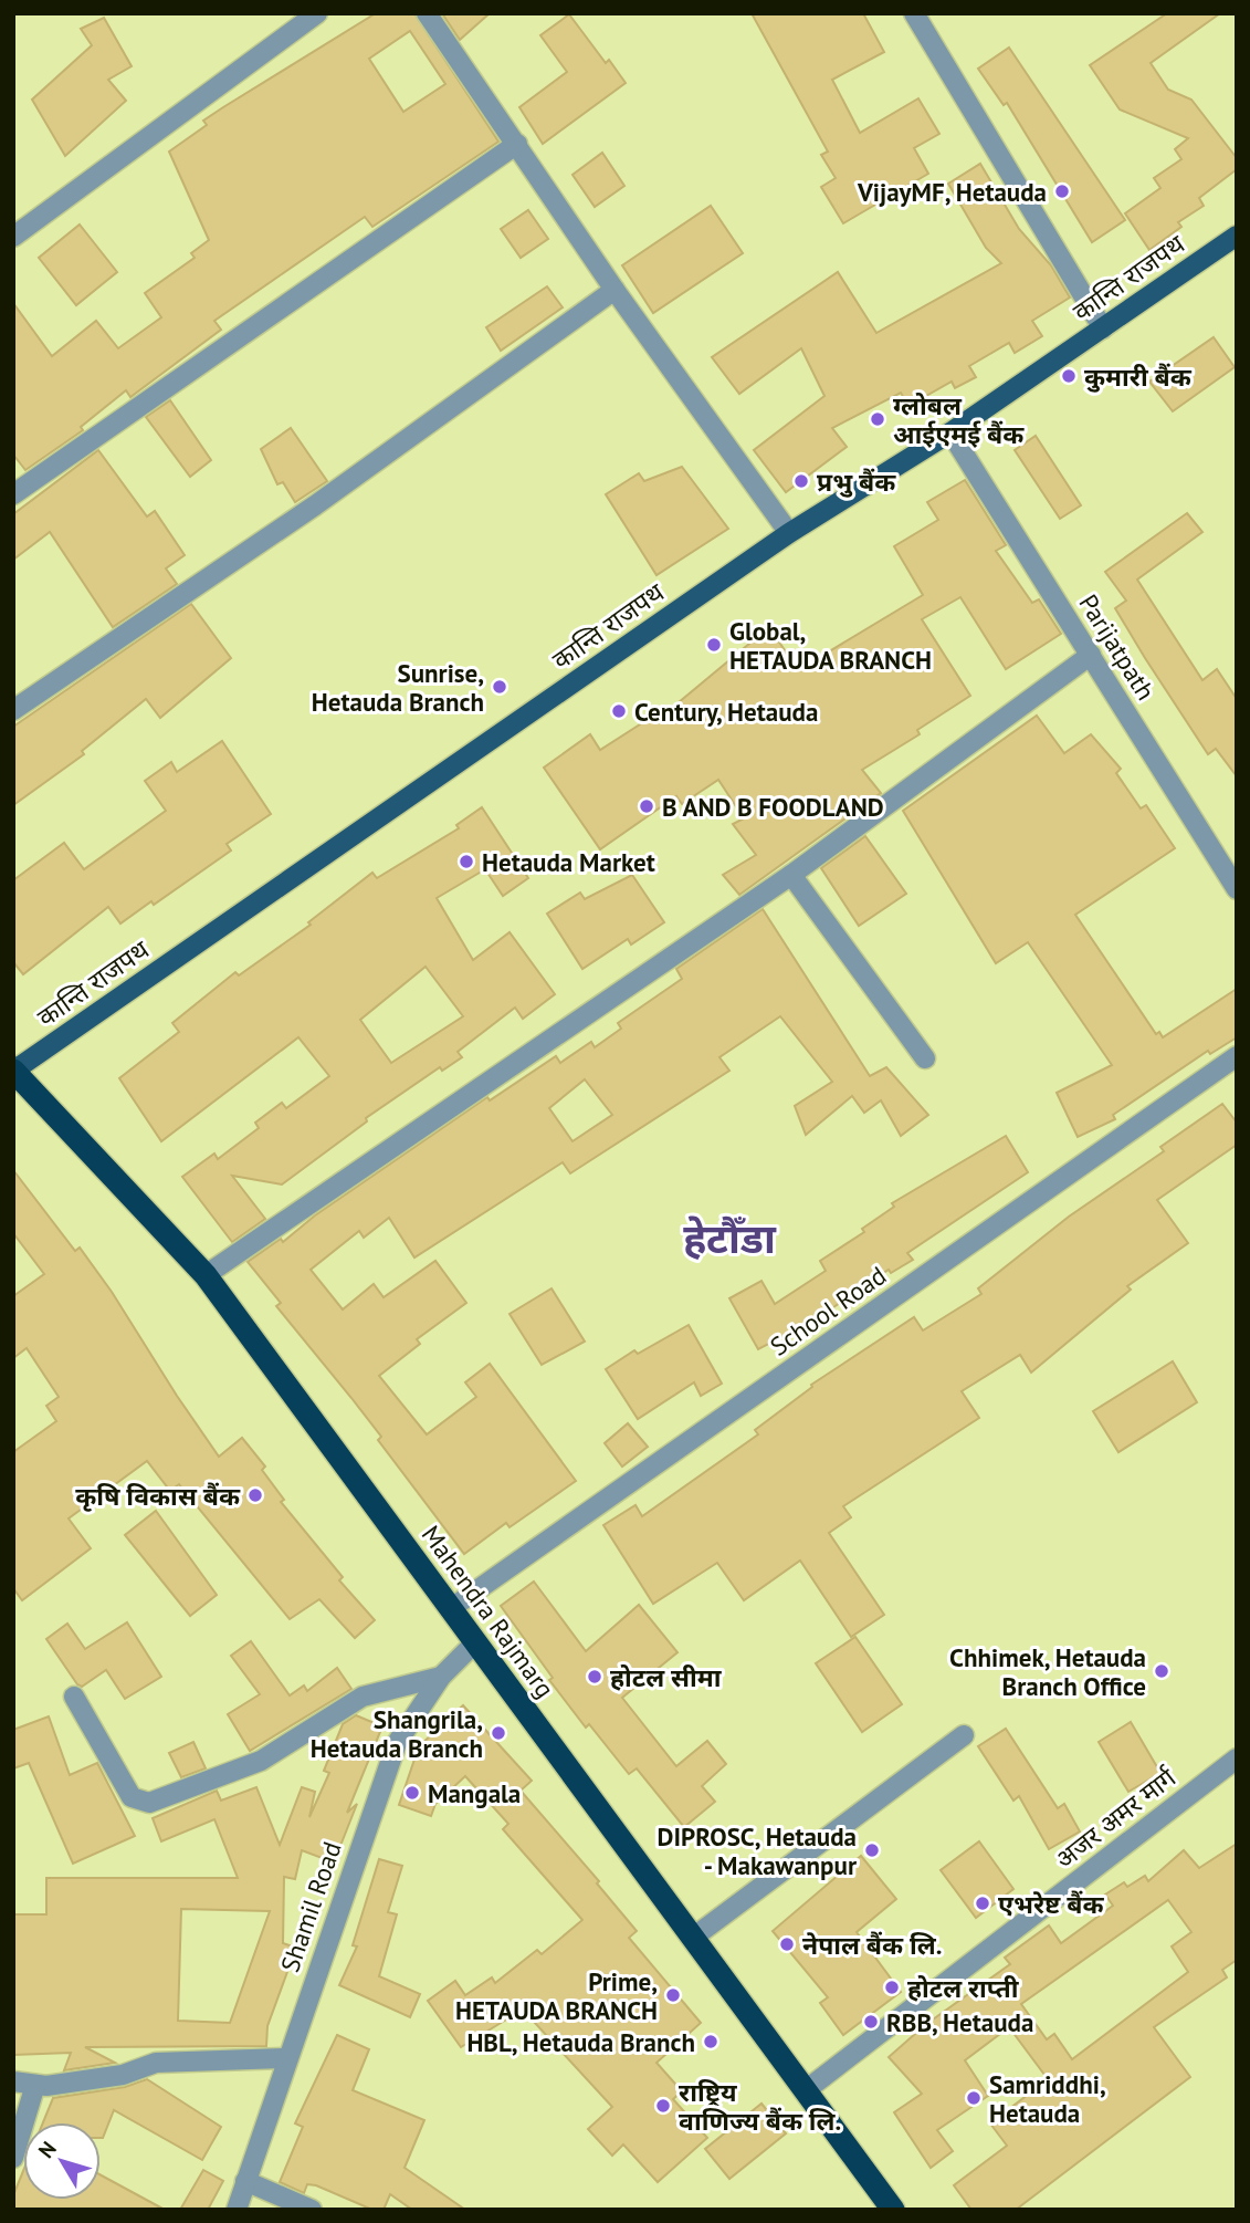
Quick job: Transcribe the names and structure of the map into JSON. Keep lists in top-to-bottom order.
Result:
{
  "streets": {
    "highway": ["Mahendra Rajmarg"],
    "main road": ["कान्ति राजपथ"],
    "street": [
      "Parijatpath",
      "School Road",
      "अजर अमर मार्ग",
      "Shamil Road"
    ]
  },
  "crossings": [
    ["कान्ति राजपथ", "Parijatpath"],
    ["कान्ति राजपथ", "Mahendra Rajmarg"],
    ["School Road", "Mahendra Rajmarg"],
    ["Mahendra Rajmarg", "अजर अमर मार्ग"],
    ["Mahendra Rajmarg", "Shamil Road"]
  ],
  "districts": ["हेटौँडा"],
  "places": [
    "VijayMF, Hetauda",
    "कुमारी बैंक",
    "ग्लोबल आईएमई बैंक",
    "प्रभु बैंक",
    "Global, HETAUDA BRANCH",
    "Sunrise, Hetauda Branch",
    "Century, Hetauda",
    "B AND B FOODLAND",
    "Hetauda Market",
    "कृषि विकास बैंक",
    "Chhimek, Hetauda Branch Office",
    "होटल सीमा",
    "Shangrila, Hetauda Branch",
    "Mangala",
    "DIPROSC, Hetauda - Makawanpur",
    "एभरेष्ट बैंक",
    "नेपाल बैंक लि.",
    "होटल राप्ती",
    "Prime, HETAUDA BRANCH",
    "RBB, Hetauda",
    "HBL, Hetauda Branch",
    "Samriddhi, Hetauda",
    "राष्ट्रिय वाणिज्य बैंक लि."
  ],
  "north": "top left"
}
